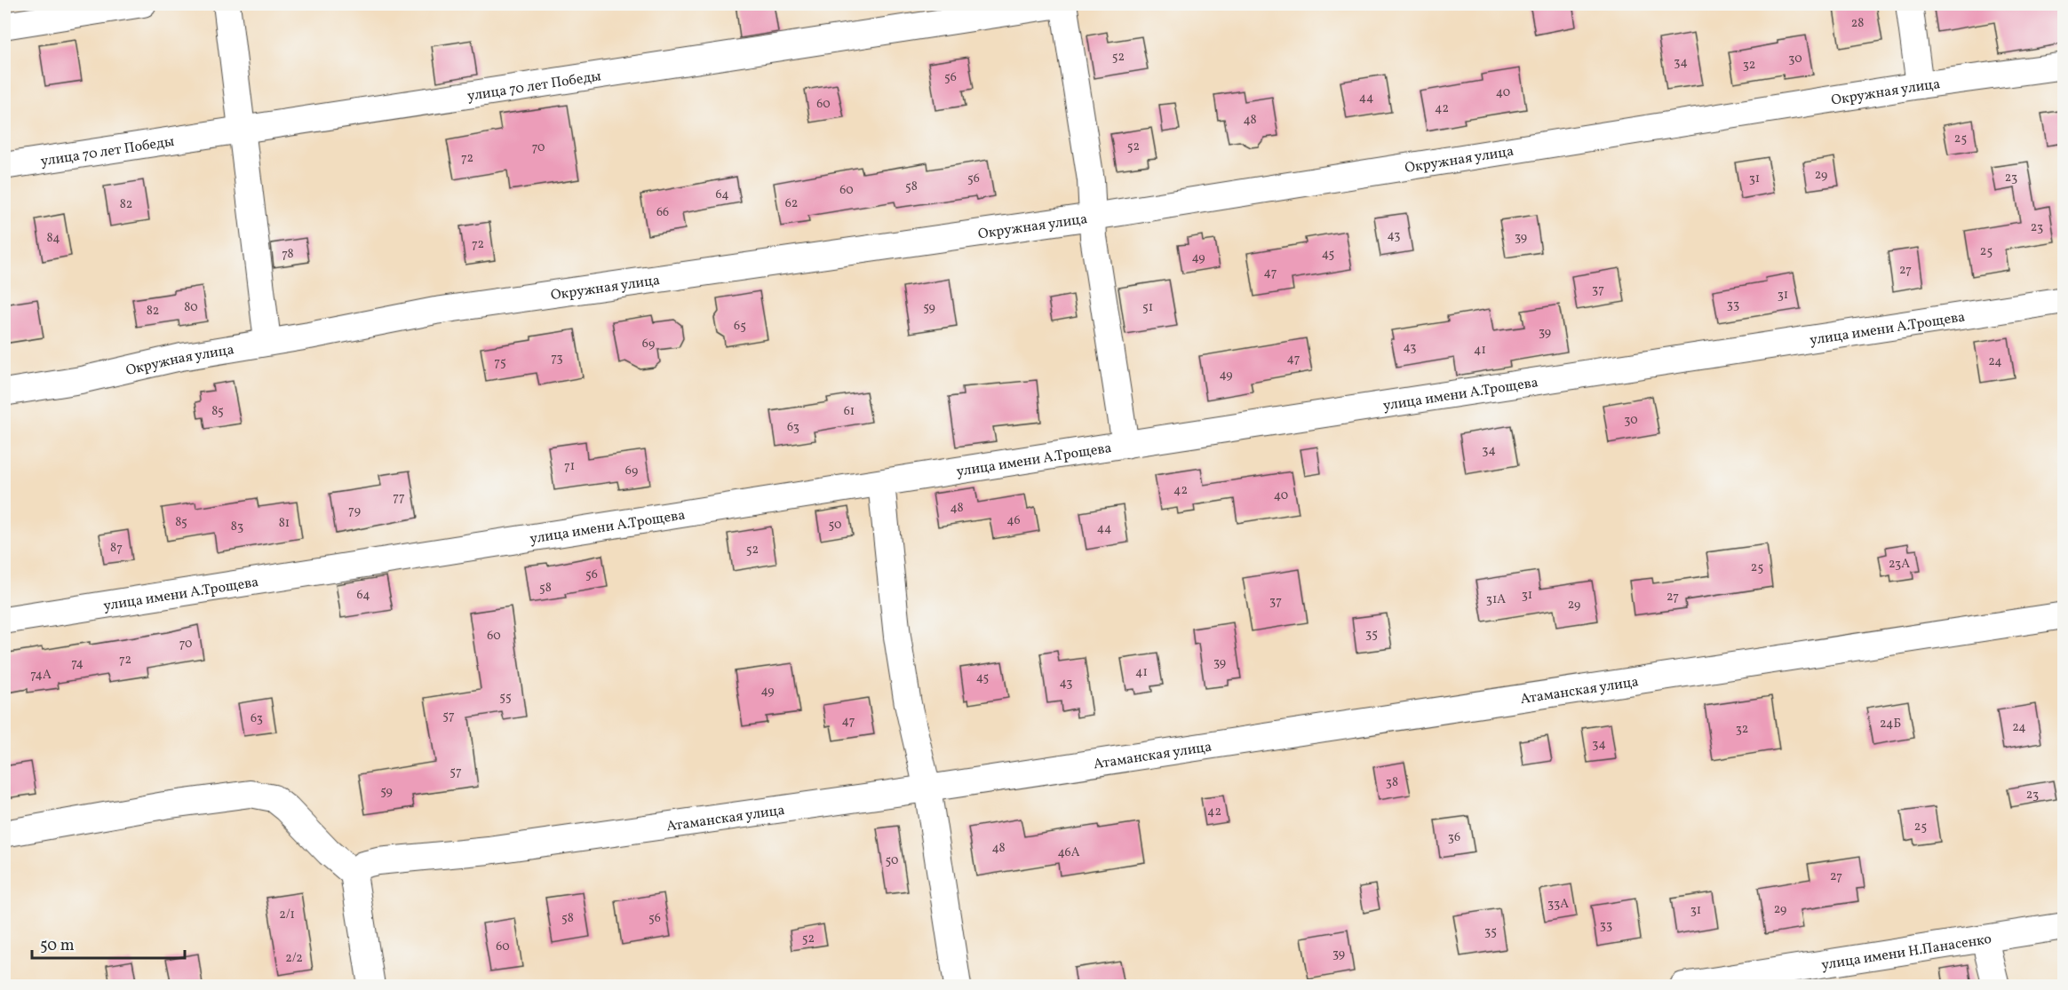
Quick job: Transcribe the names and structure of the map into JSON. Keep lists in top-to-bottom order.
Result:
{
  "streets": {
    "street": [
      "улица 70 лет Победы",
      "Окружная улица",
      "улица имени А.Трощева",
      "Атаманская улица",
      "улица имени Н.Панасенко"
    ]
  },
  "house_numbers": [
    "28",
    "52",
    "30",
    "34",
    "32",
    "56",
    "40",
    "44",
    "60",
    "42",
    "48",
    "25",
    "52",
    "70",
    "72",
    "29",
    "23",
    "56",
    "31",
    "58",
    "60",
    "64",
    "62",
    "82",
    "66",
    "23",
    "43",
    "39",
    "84",
    "72",
    "25",
    "78",
    "45",
    "49",
    "27",
    "47",
    "37",
    "31",
    "33",
    "80",
    "59",
    "51",
    "82",
    "65",
    "39",
    "69",
    "43",
    "41",
    "73",
    "47",
    "24",
    "75",
    "49",
    "85",
    "61",
    "30",
    "63",
    "34",
    "71",
    "69",
    "42",
    "40",
    "77",
    "48",
    "79",
    "46",
    "85",
    "81",
    "50",
    "83",
    "44",
    "87",
    "52",
    "23А",
    "25",
    "56",
    "58",
    "64",
    "31",
    "27",
    "31А",
    "37",
    "29",
    "35",
    "60",
    "70",
    "72",
    "39",
    "74",
    "41",
    "74А",
    "45",
    "43",
    "49",
    "55",
    "57",
    "63",
    "47",
    "24Б",
    "24",
    "32",
    "34",
    "57",
    "38",
    "59",
    "23",
    "42",
    "25",
    "36",
    "48",
    "46А",
    "50",
    "27",
    "33А",
    "29",
    "31",
    "2/1",
    "58",
    "56",
    "33",
    "35",
    "52",
    "60",
    "39",
    "2/2"
  ],
  "scale_bar": "50 m"
}
